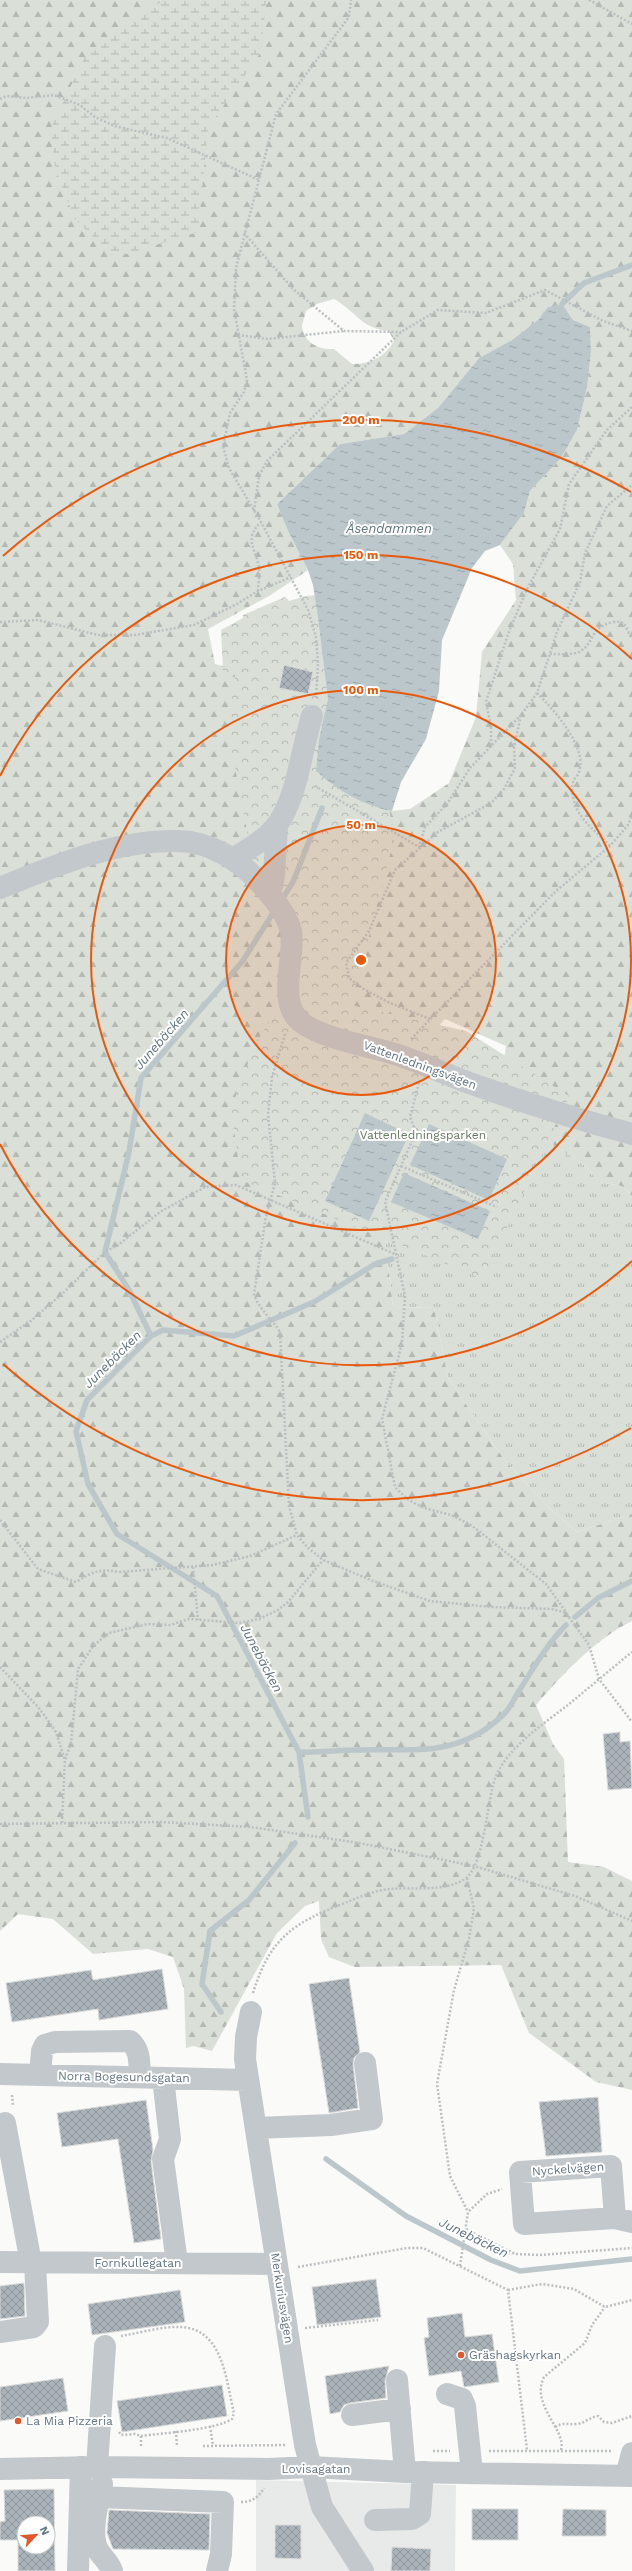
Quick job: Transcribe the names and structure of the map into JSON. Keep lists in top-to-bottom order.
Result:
{
  "streets": {
    "street": [
      "Vattenledningsvägen",
      "Norra Bogesundsgatan",
      "Nyckelvägen",
      "Fornkullegatan",
      "Merkuriusvägen",
      "Lovisagatan"
    ]
  },
  "crossings": [
    ["Norra Bogesundsgatan", "Merkuriusvägen"],
    ["Fornkullegatan", "Merkuriusvägen"],
    ["Merkuriusvägen", "Lovisagatan"]
  ],
  "water": ["Åsendammen", "Junebäcken"],
  "parks": ["Vattenledningsparken"],
  "places": ["Gräshagskyrkan", "La Mia Pizzeria"],
  "north": "top right",
  "rings": [
    "200 m",
    "150 m",
    "100 m",
    "50 m"
  ]
}
